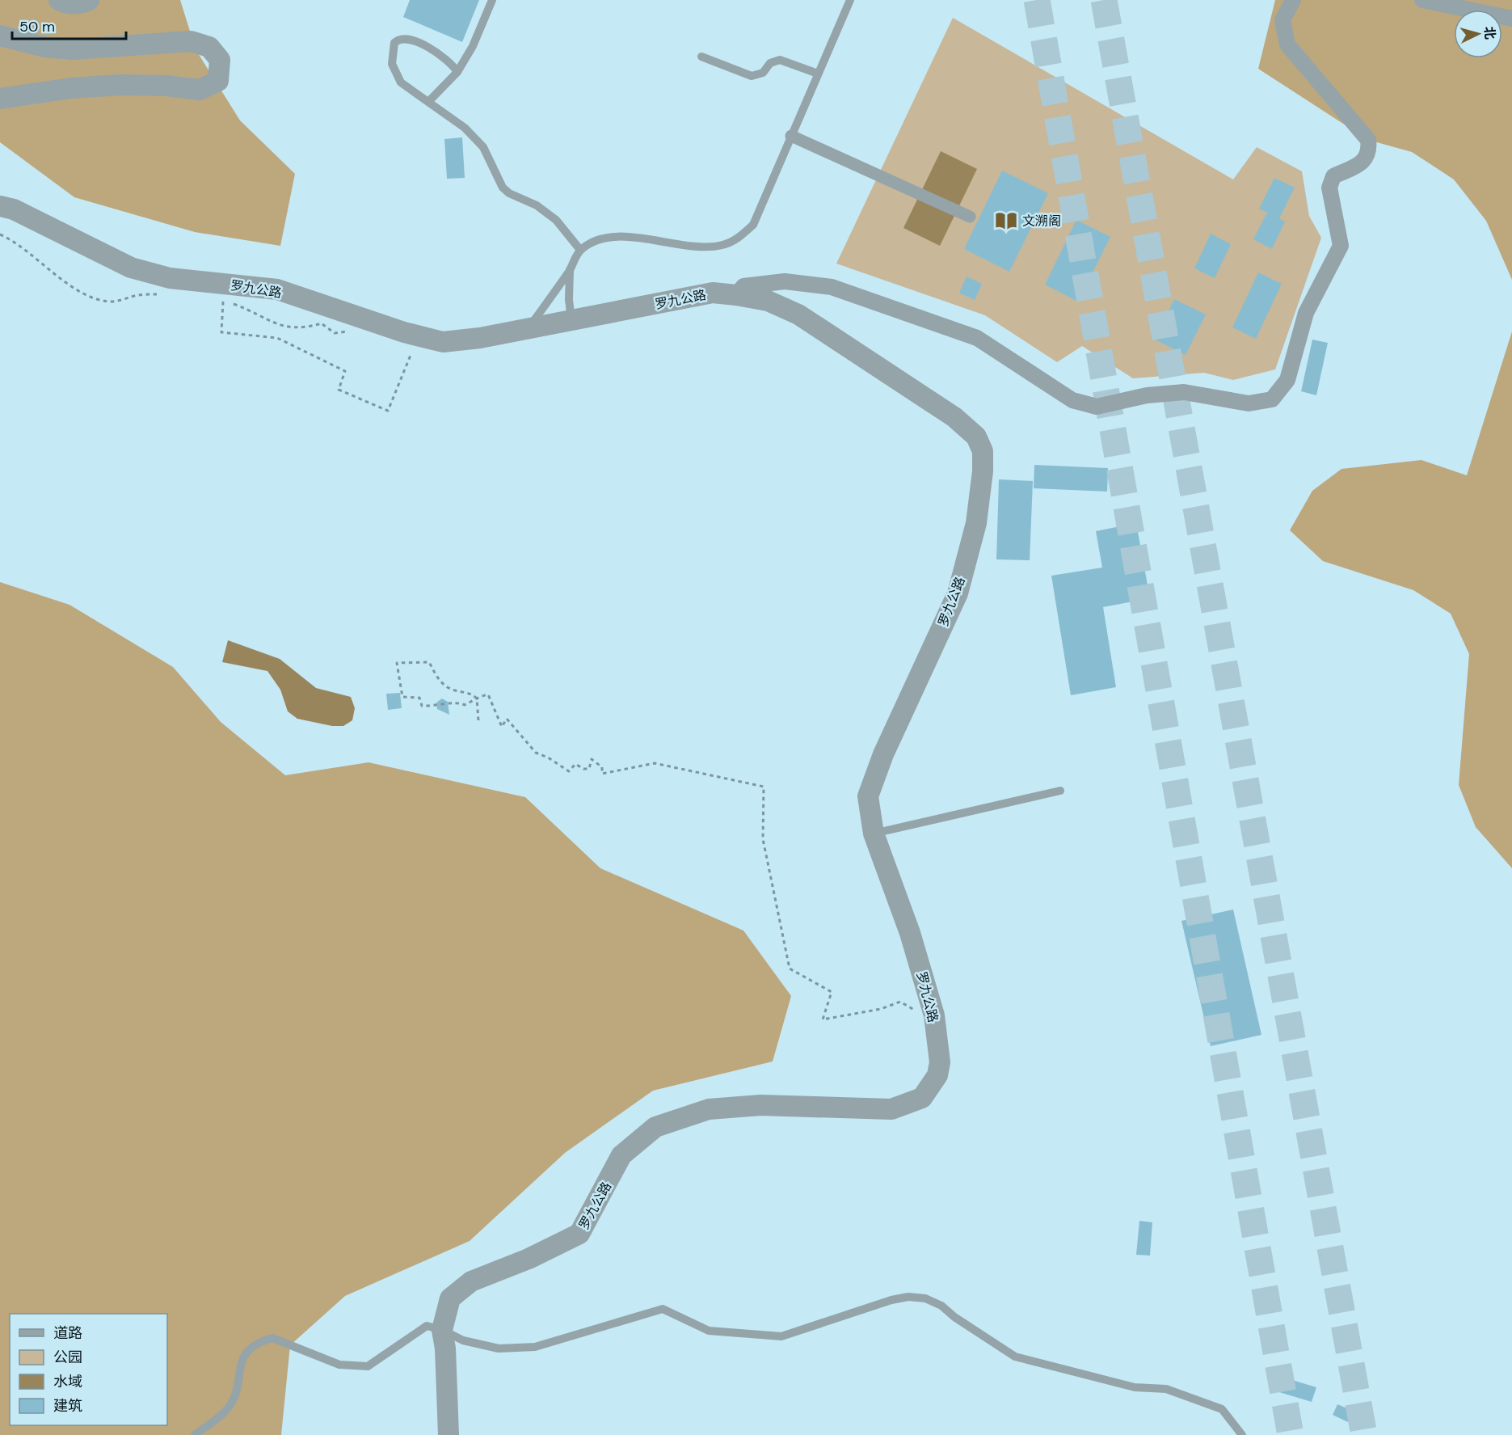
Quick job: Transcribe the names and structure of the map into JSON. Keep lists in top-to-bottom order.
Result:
{
  "streets": {
    "street": ["罗九公路"]
  },
  "places": {
    "library": ["文溯阁"]
  },
  "legend": [
    "道路",
    "公园",
    "水域",
    "建筑"
  ],
  "scale_bar": "50 m",
  "north": "right"
}
